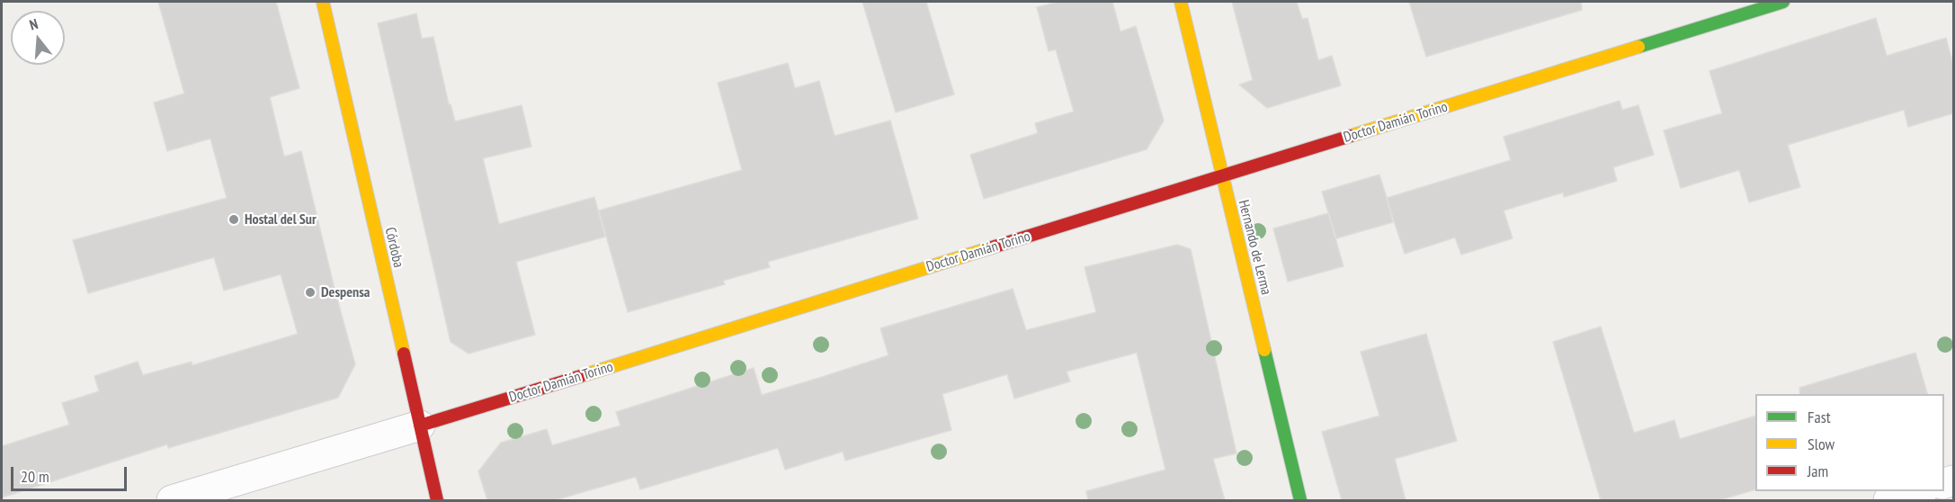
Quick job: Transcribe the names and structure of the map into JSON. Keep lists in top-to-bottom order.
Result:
{
  "streets": {
    "main road": ["Doctor Damián Torino", "Córdoba", "Hernando de Lerma"]
  },
  "crossings": [
    ["Doctor Damián Torino", "Córdoba"],
    ["Doctor Damián Torino", "Hernando de Lerma"]
  ],
  "places": ["Hostal del Sur", "Despensa"],
  "legend": ["Fast", "Slow", "Jam"],
  "scale_bar": "20 m",
  "north": "top"
}
